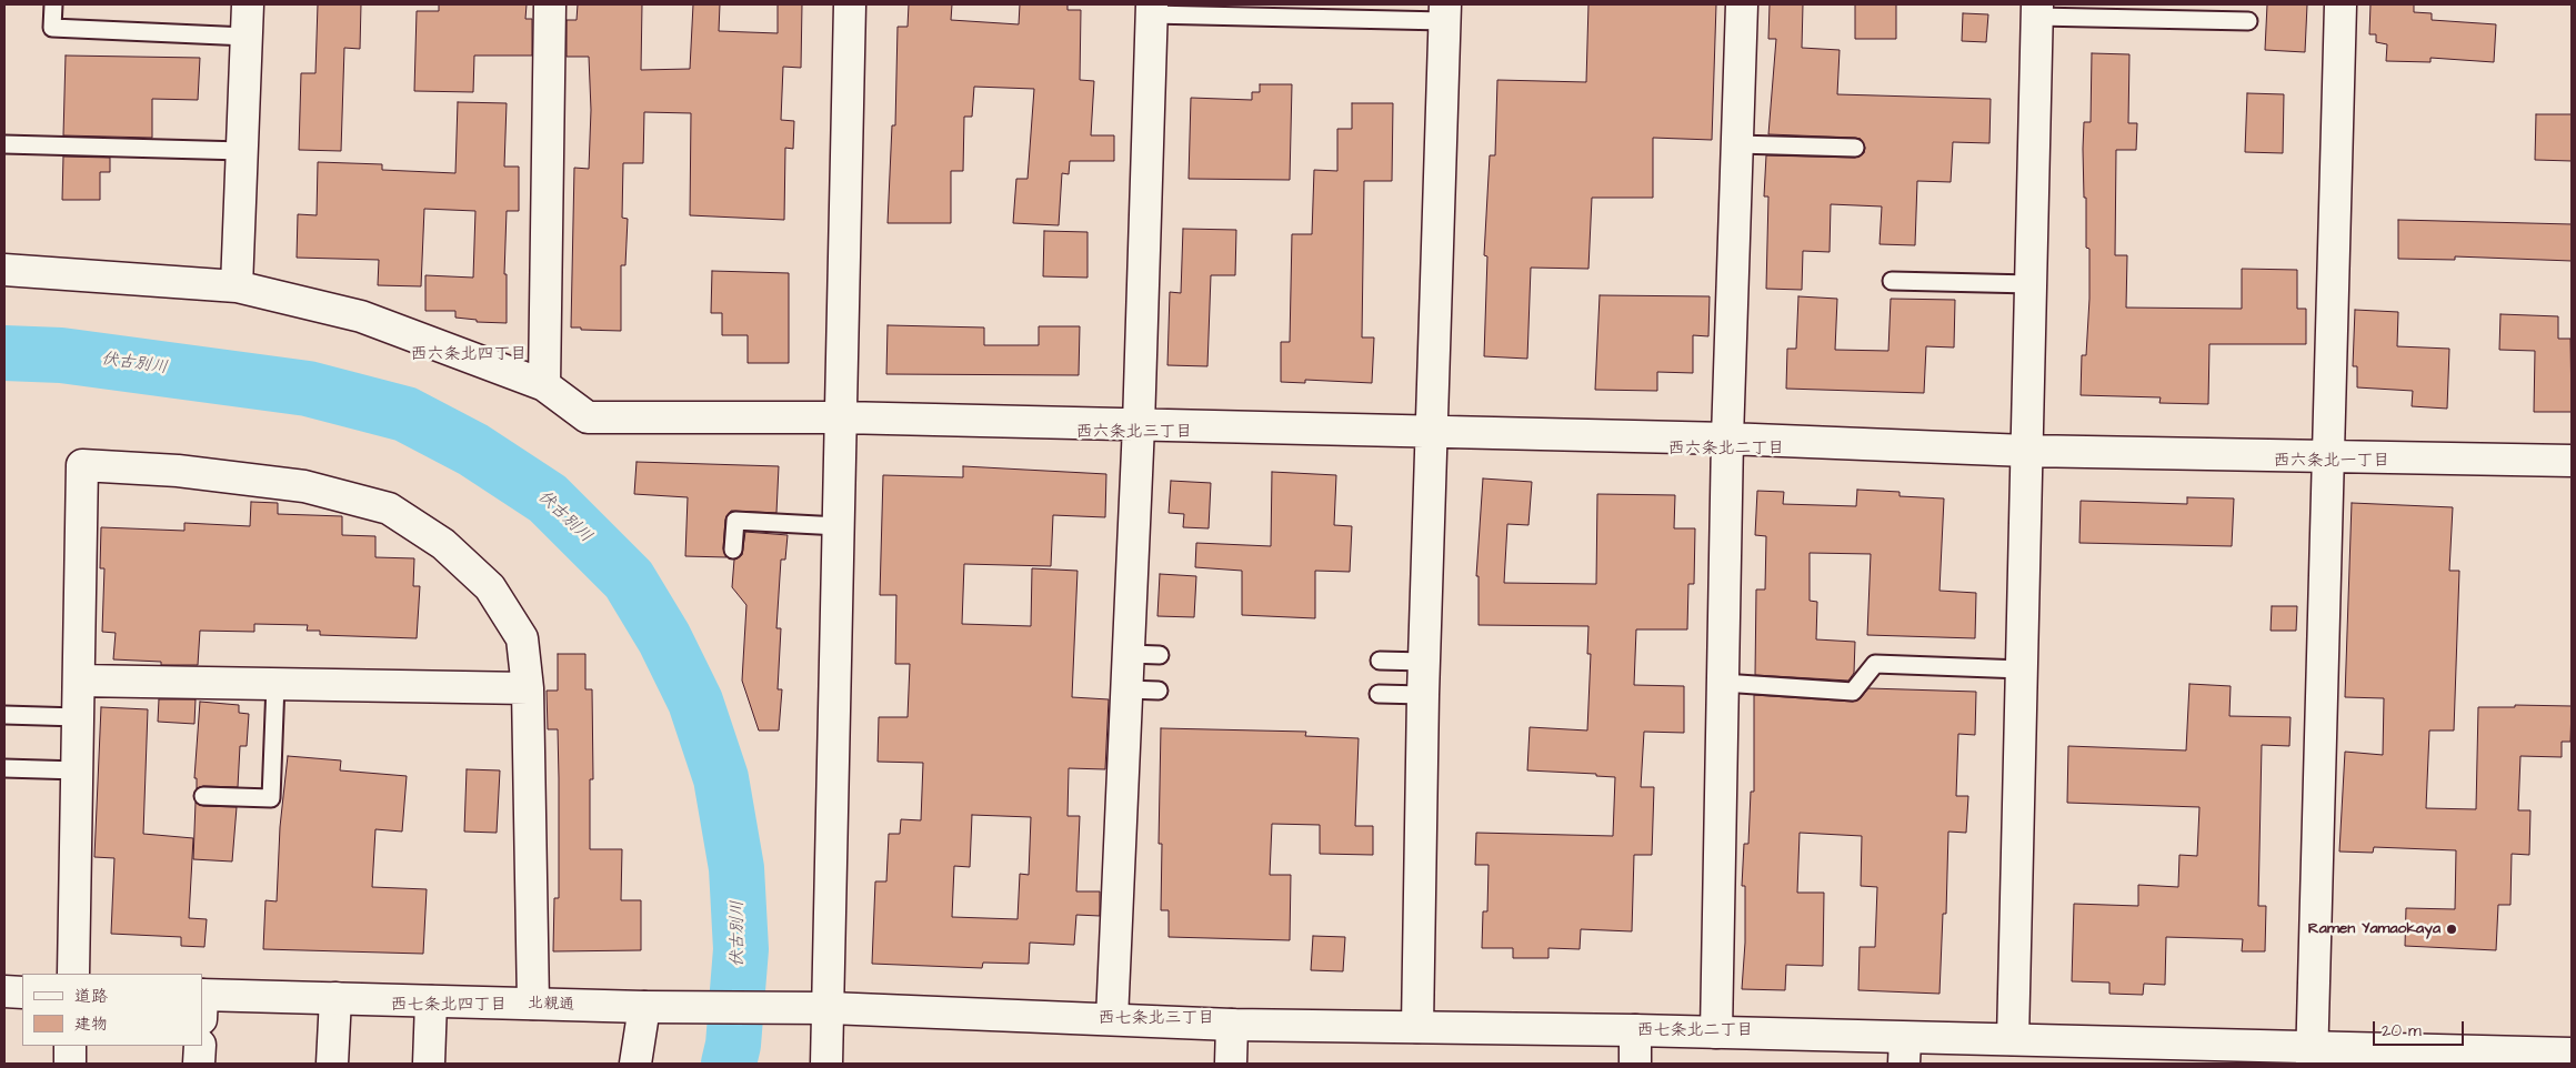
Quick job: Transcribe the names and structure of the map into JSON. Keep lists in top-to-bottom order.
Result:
{
  "streets": {
    "street": ["北親通"]
  },
  "districts": [
    "西六条北四丁目",
    "西六条北三丁目",
    "西六条北二丁目",
    "西六条北一丁目",
    "西七条北四丁目",
    "西七条北三丁目",
    "西七条北二丁目"
  ],
  "water": ["伏古別川"],
  "places": ["Ramen Yamaokaya"],
  "legend": ["道路", "建物"],
  "scale_bar": "20 m"
}
